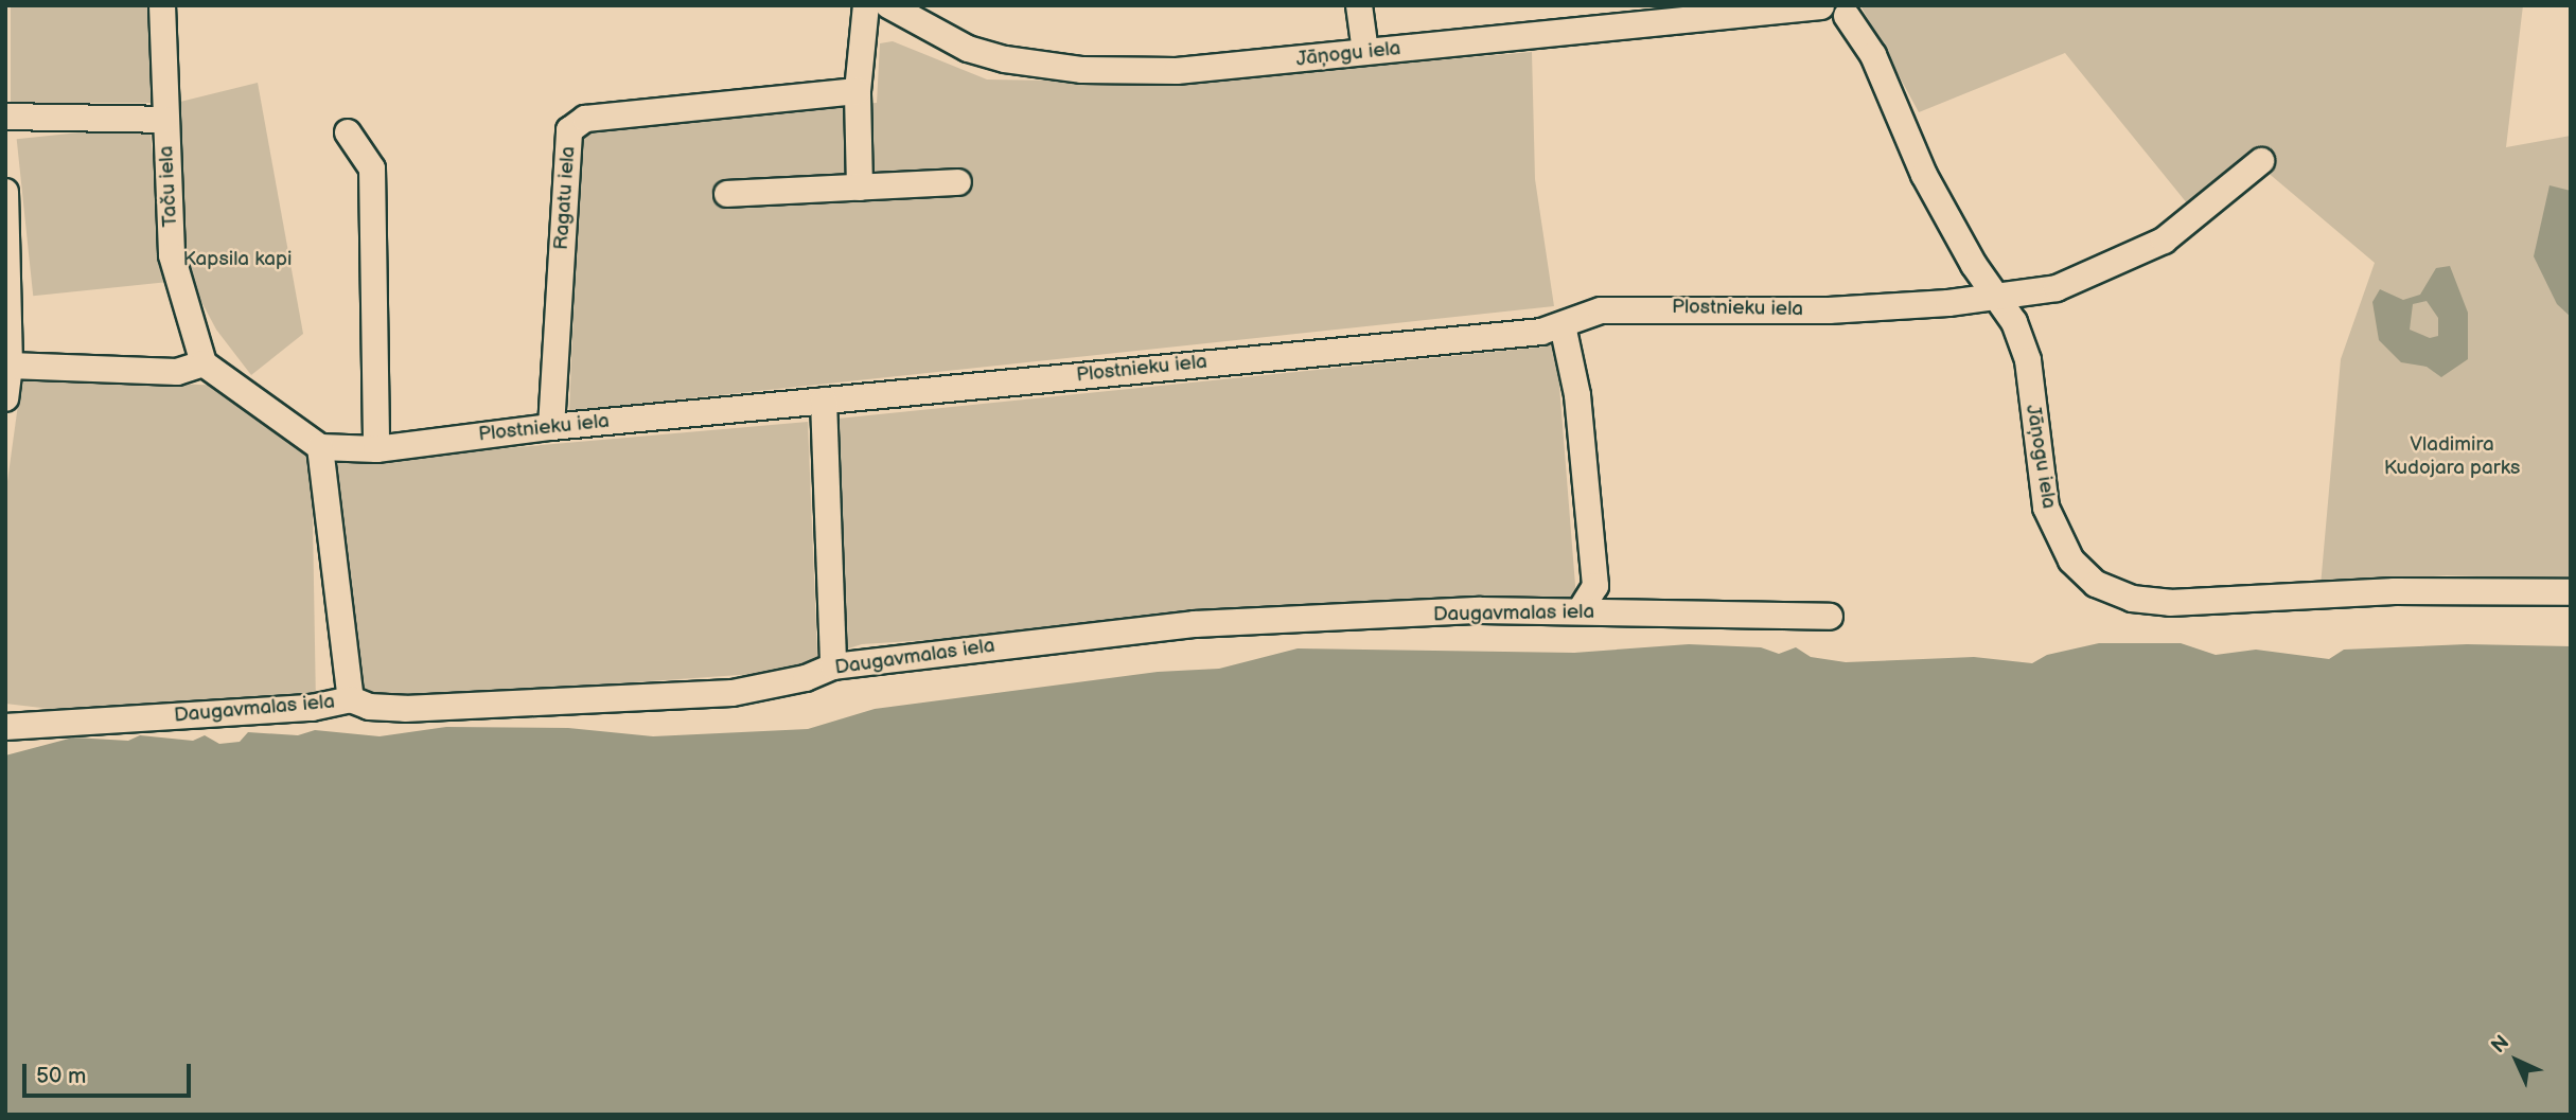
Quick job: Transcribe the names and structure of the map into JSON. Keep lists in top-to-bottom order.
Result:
{
  "streets": {
    "street": [
      "Jāņogu iela",
      "Taču iela",
      "Ragatu iela",
      "Plostnieku iela",
      "Daugavmalas iela"
    ]
  },
  "crossings": [
    ["Jāņogu iela", "Plostnieku iela"],
    ["Ragatu iela", "Plostnieku iela"]
  ],
  "parks": ["Kapsila kapi", "Vladimira Kudojara parks"],
  "scale_bar": "50 m",
  "north": "top left"
}
